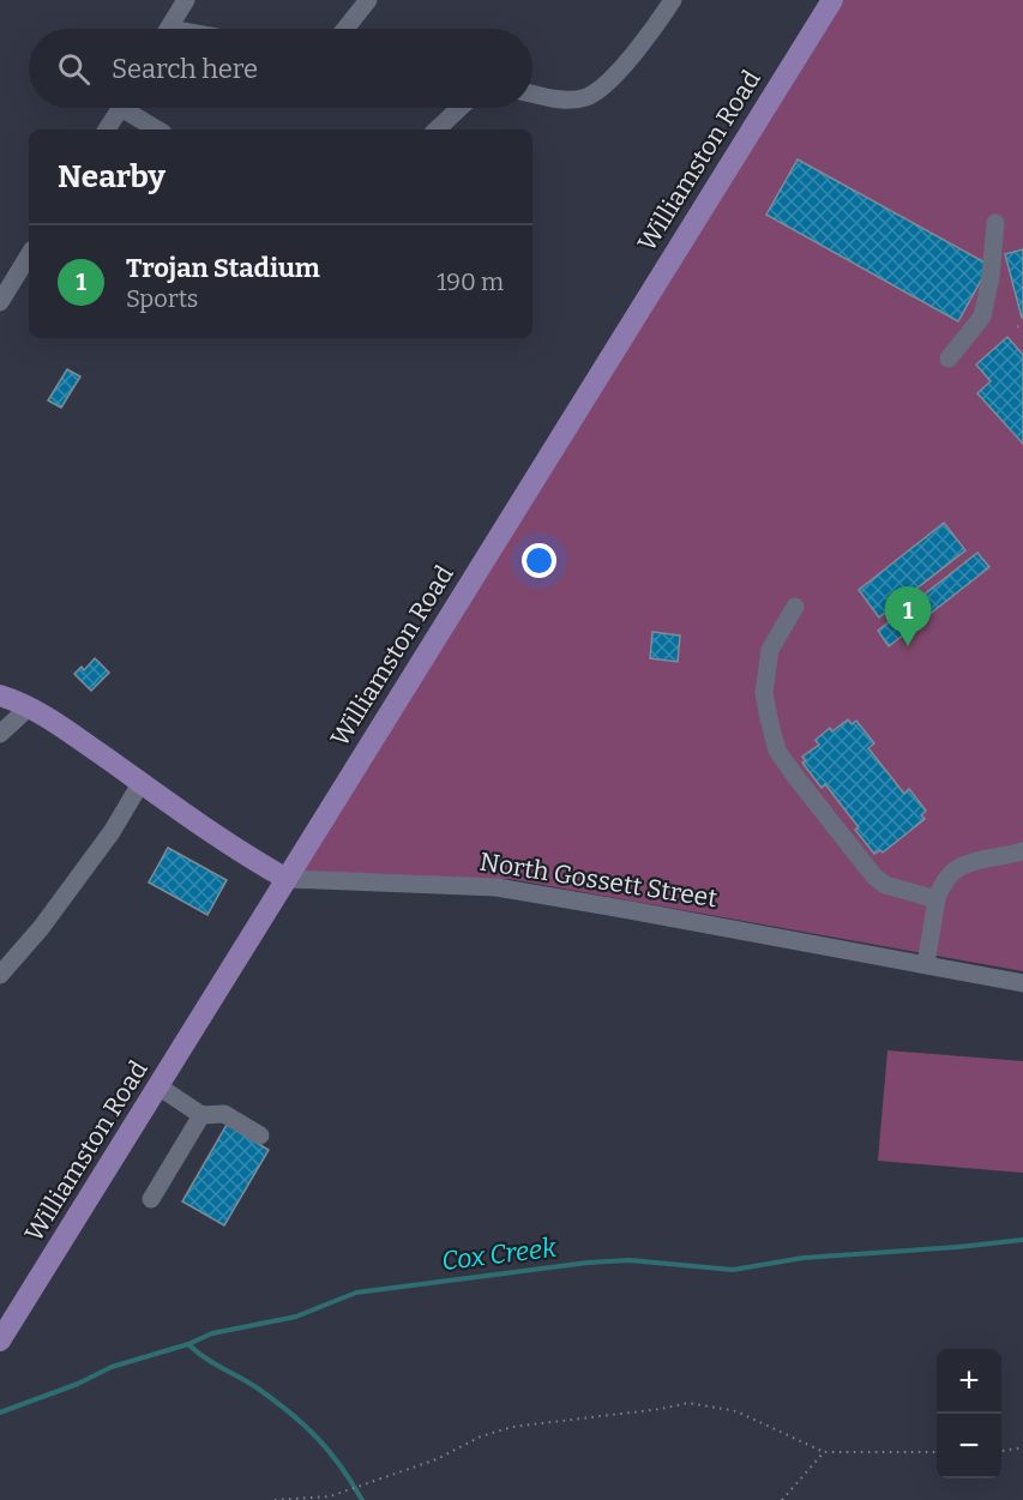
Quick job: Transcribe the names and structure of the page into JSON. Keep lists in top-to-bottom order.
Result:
{
  "streets": {
    "main road": ["Williamston Road", "North Gossett Street"]
  },
  "crossings": [
    ["Williamston Road", "North Gossett Street"]
  ],
  "water": ["Cox Creek"],
  "page": {
    "search": "Search here",
    "heading": "Nearby",
    "list": [
      {
        "mark": "1",
        "name": "Trojan Stadium",
        "note": "Sports",
        "value": "190 m"
      }
    ],
    "pins": "1",
    "map_buttons": ["+", "−"]
  }
}
